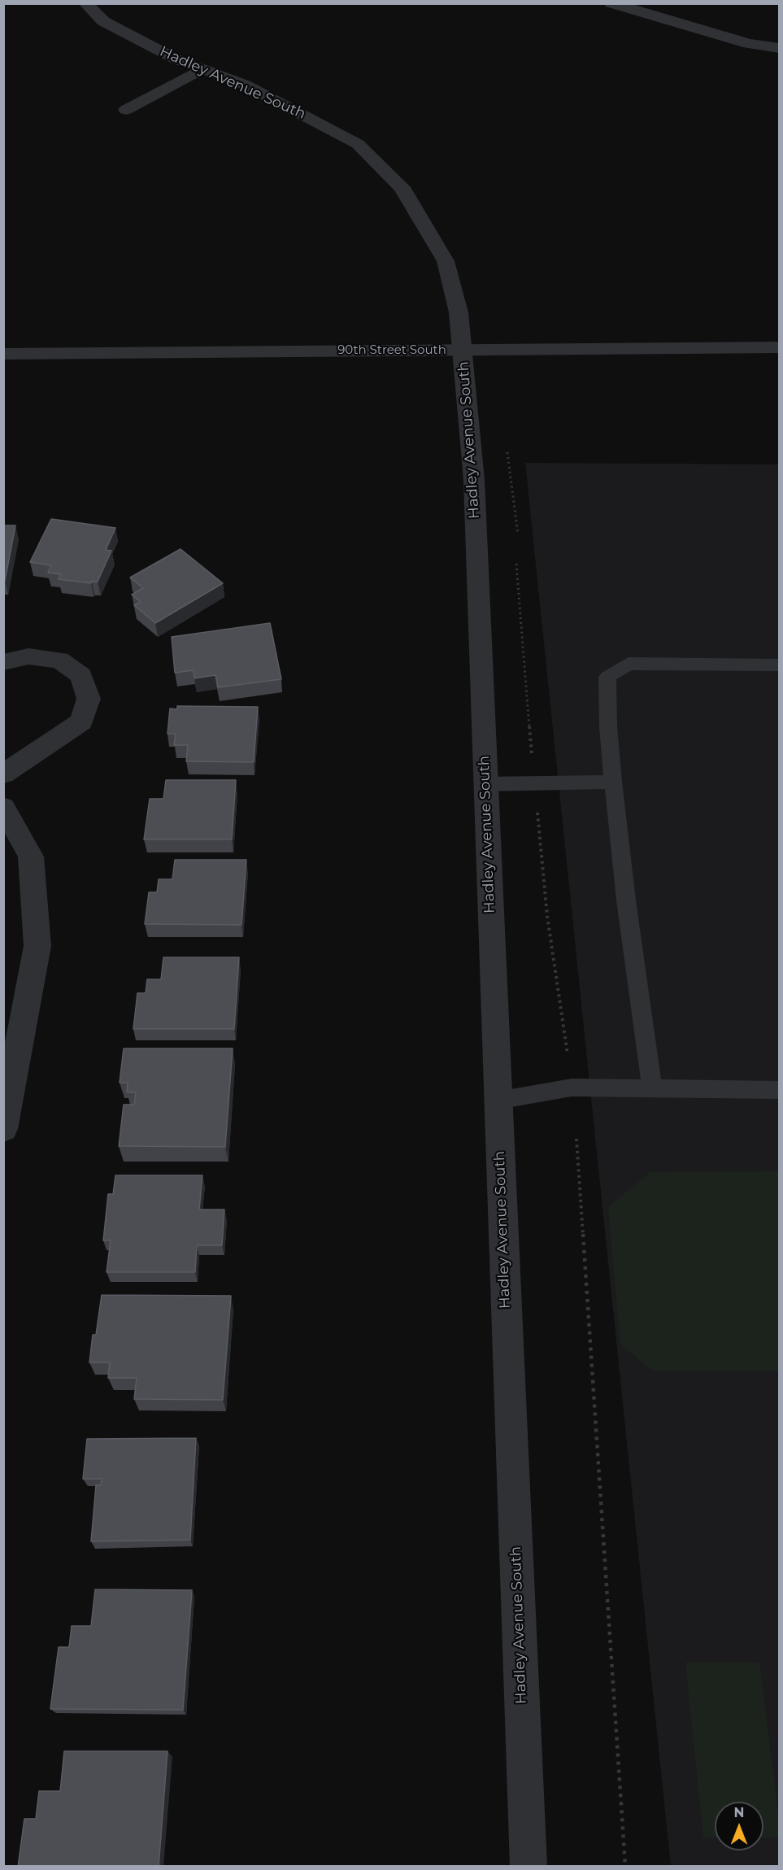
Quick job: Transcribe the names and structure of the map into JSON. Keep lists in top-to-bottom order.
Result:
{
  "streets": {
    "street": ["Hadley Avenue South", "90th Street South"]
  },
  "crossings": [
    ["Hadley Avenue South", "90th Street South"]
  ],
  "north": "top"
}
